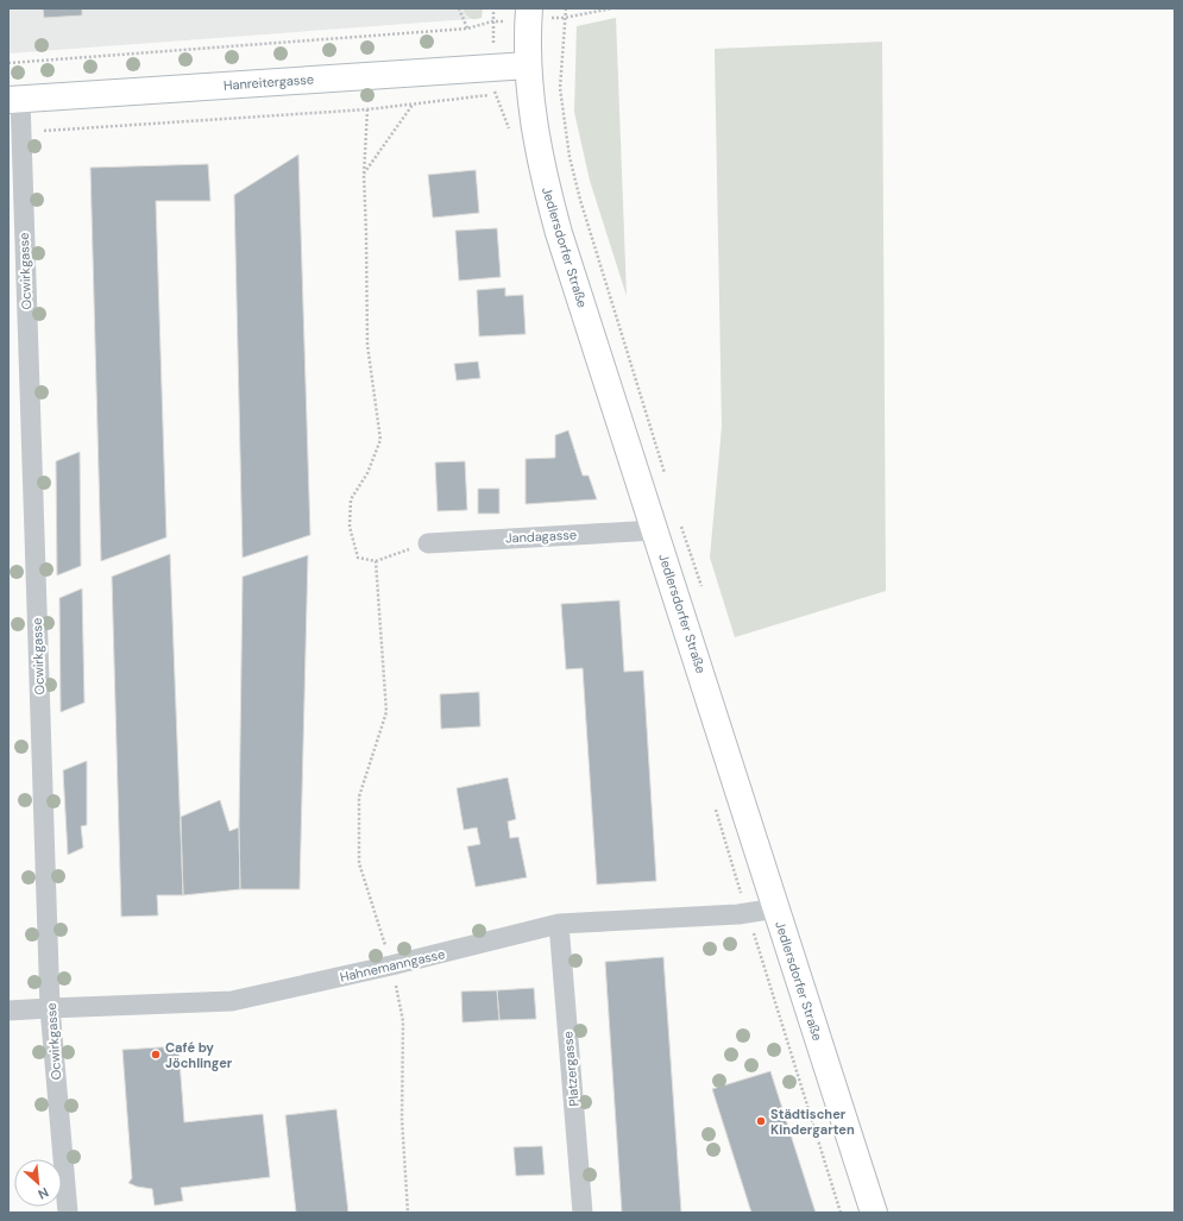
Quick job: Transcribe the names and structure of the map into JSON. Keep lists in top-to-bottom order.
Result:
{
  "streets": {
    "street": [
      "Hanreitergasse",
      "Jedlersdorfer Straße",
      "Ocwirkgasse",
      "Jandagasse",
      "Hahnemanngasse",
      "Platzergasse"
    ]
  },
  "crossings": [
    ["Hanreitergasse", "Jedlersdorfer Straße"],
    ["Hanreitergasse", "Ocwirkgasse"],
    ["Jedlersdorfer Straße", "Jandagasse"],
    ["Jedlersdorfer Straße", "Hahnemanngasse"],
    ["Ocwirkgasse", "Hahnemanngasse"],
    ["Hahnemanngasse", "Platzergasse"]
  ],
  "places": ["Café by Jöchlinger", "Städtischer Kindergarten"],
  "north": "bottom right"
}
